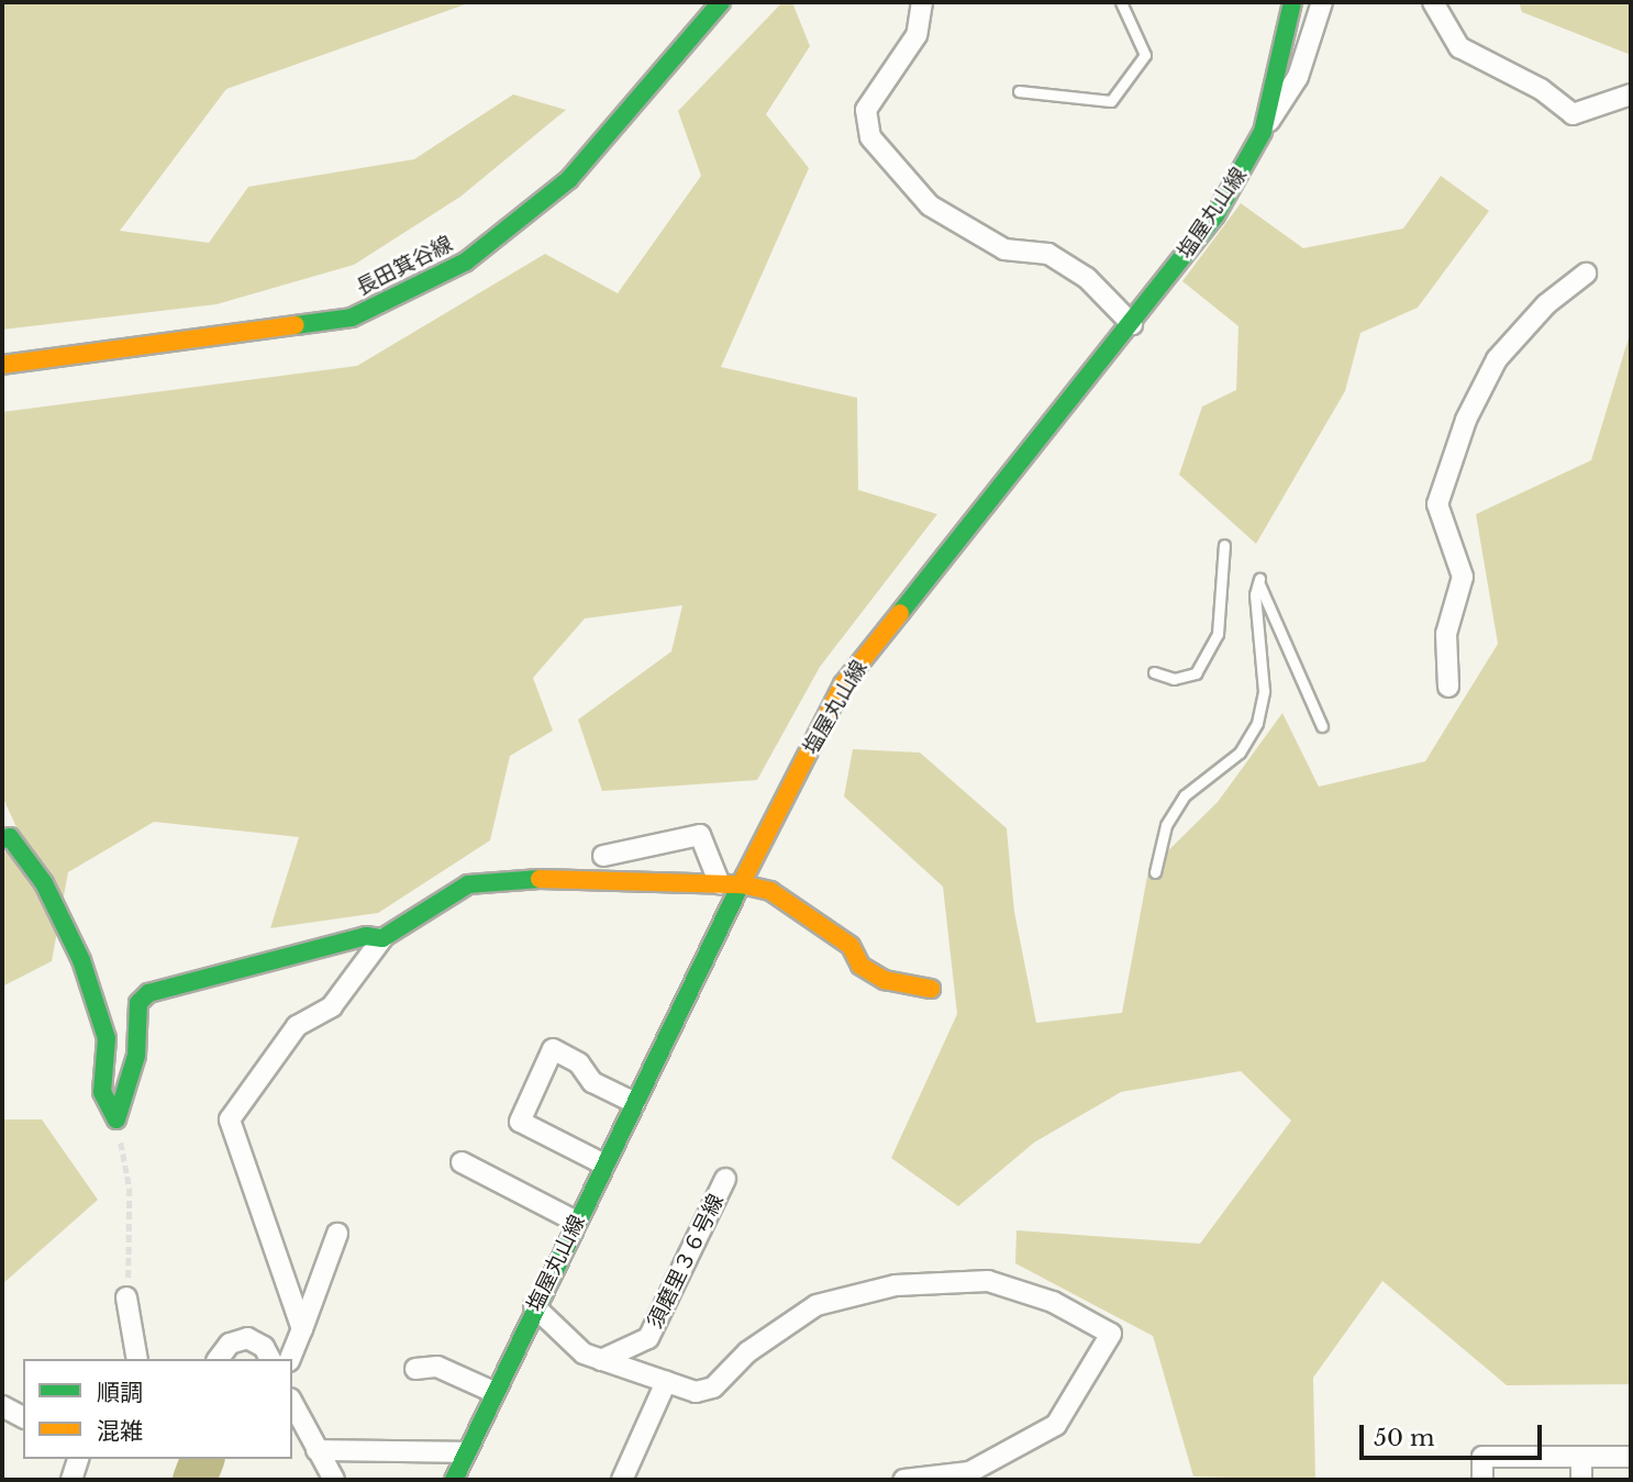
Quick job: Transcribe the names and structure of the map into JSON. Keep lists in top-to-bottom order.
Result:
{
  "streets": {
    "street": ["塩屋丸山線", "長田箕谷線", "須磨里３６号線"]
  },
  "legend": ["順調", "混雑"],
  "scale_bar": "50 m"
}
